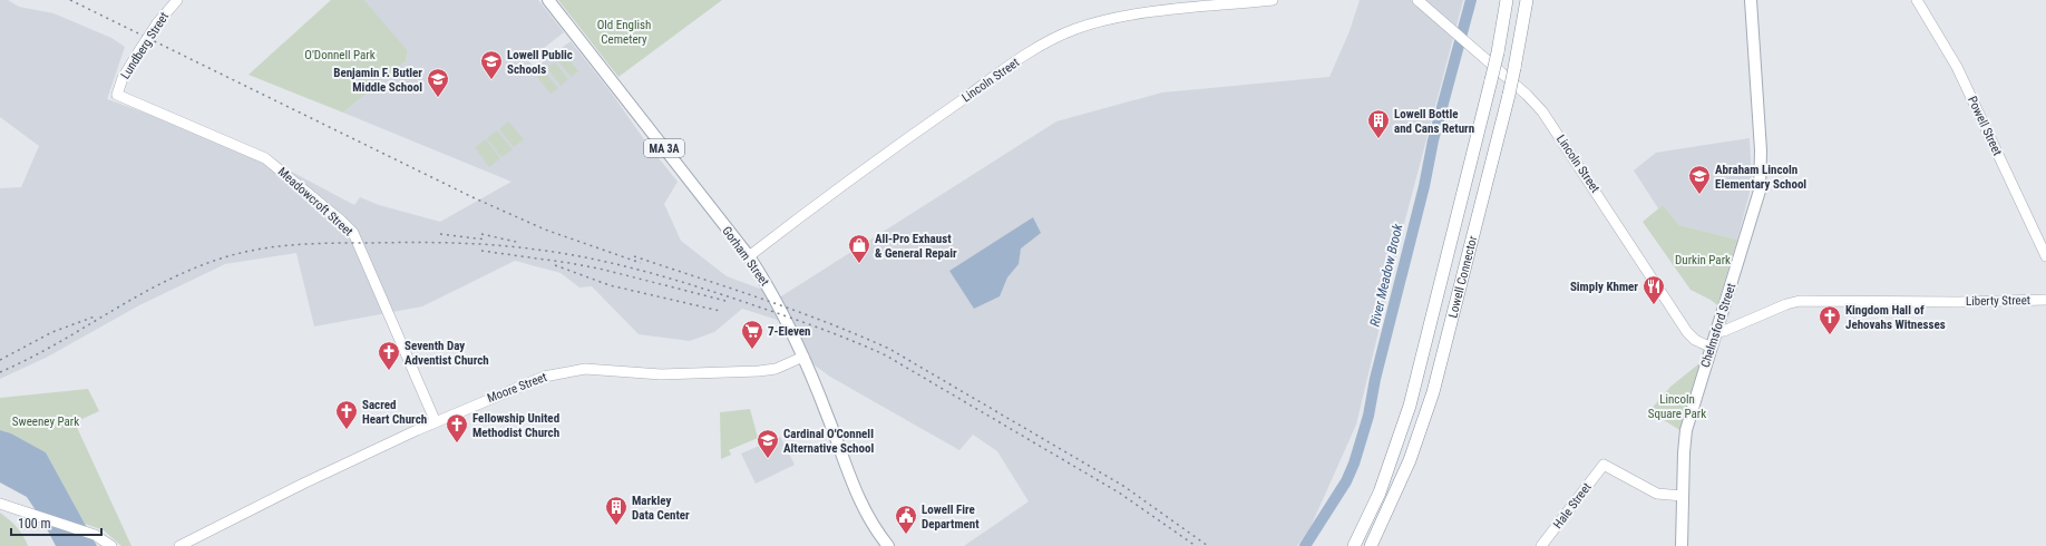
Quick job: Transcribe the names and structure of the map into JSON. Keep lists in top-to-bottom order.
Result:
{
  "streets": {
    "highway": ["Lowell Connector"],
    "main road": ["MA 3A", "Gorham Street", "Chelmsford Street"],
    "street": [
      "Lundberg Street",
      "Lincoln Street",
      "Powell Street",
      "Meadowcroft Street",
      "Liberty Street",
      "Moore Street",
      "Hale Street"
    ]
  },
  "crossings": [
    ["Lundberg Street", "Meadowcroft Street"],
    ["Lincoln Street", "Gorham Street"],
    ["Lincoln Street", "Chelmsford Street"],
    ["Meadowcroft Street", "Moore Street"],
    ["Gorham Street", "Moore Street"],
    ["Liberty Street", "Chelmsford Street"],
    ["Chelmsford Street", "Hale Street"]
  ],
  "water": ["River Meadow Brook"],
  "parks": [
    "Old English Cemetery",
    "O'Donnell Park",
    "Durkin Park",
    "Lincoln Square Park",
    "Sweeney Park"
  ],
  "places": {
    "school or university": [
      "Lowell Public Schools",
      "Benjamin F. Butler Middle School",
      "Abraham Lincoln Elementary School",
      "Cardinal O'Connell Alternative School"
    ],
    "building": ["Lowell Bottle and Cans Return", "Markley Data Center"],
    "shop": ["All-Pro Exhaust & General Repair"],
    "restaurant": ["Simply Khmer"],
    "church": [
      "Kingdom Hall of Jehovahs Witnesses",
      "Seventh Day Adventist Church",
      "Sacred Heart Church",
      "Fellowship United Methodist Church"
    ],
    "supermarket": ["7-Eleven"],
    "public building": ["Lowell Fire Department"]
  },
  "scale_bar": "100 m"
}
